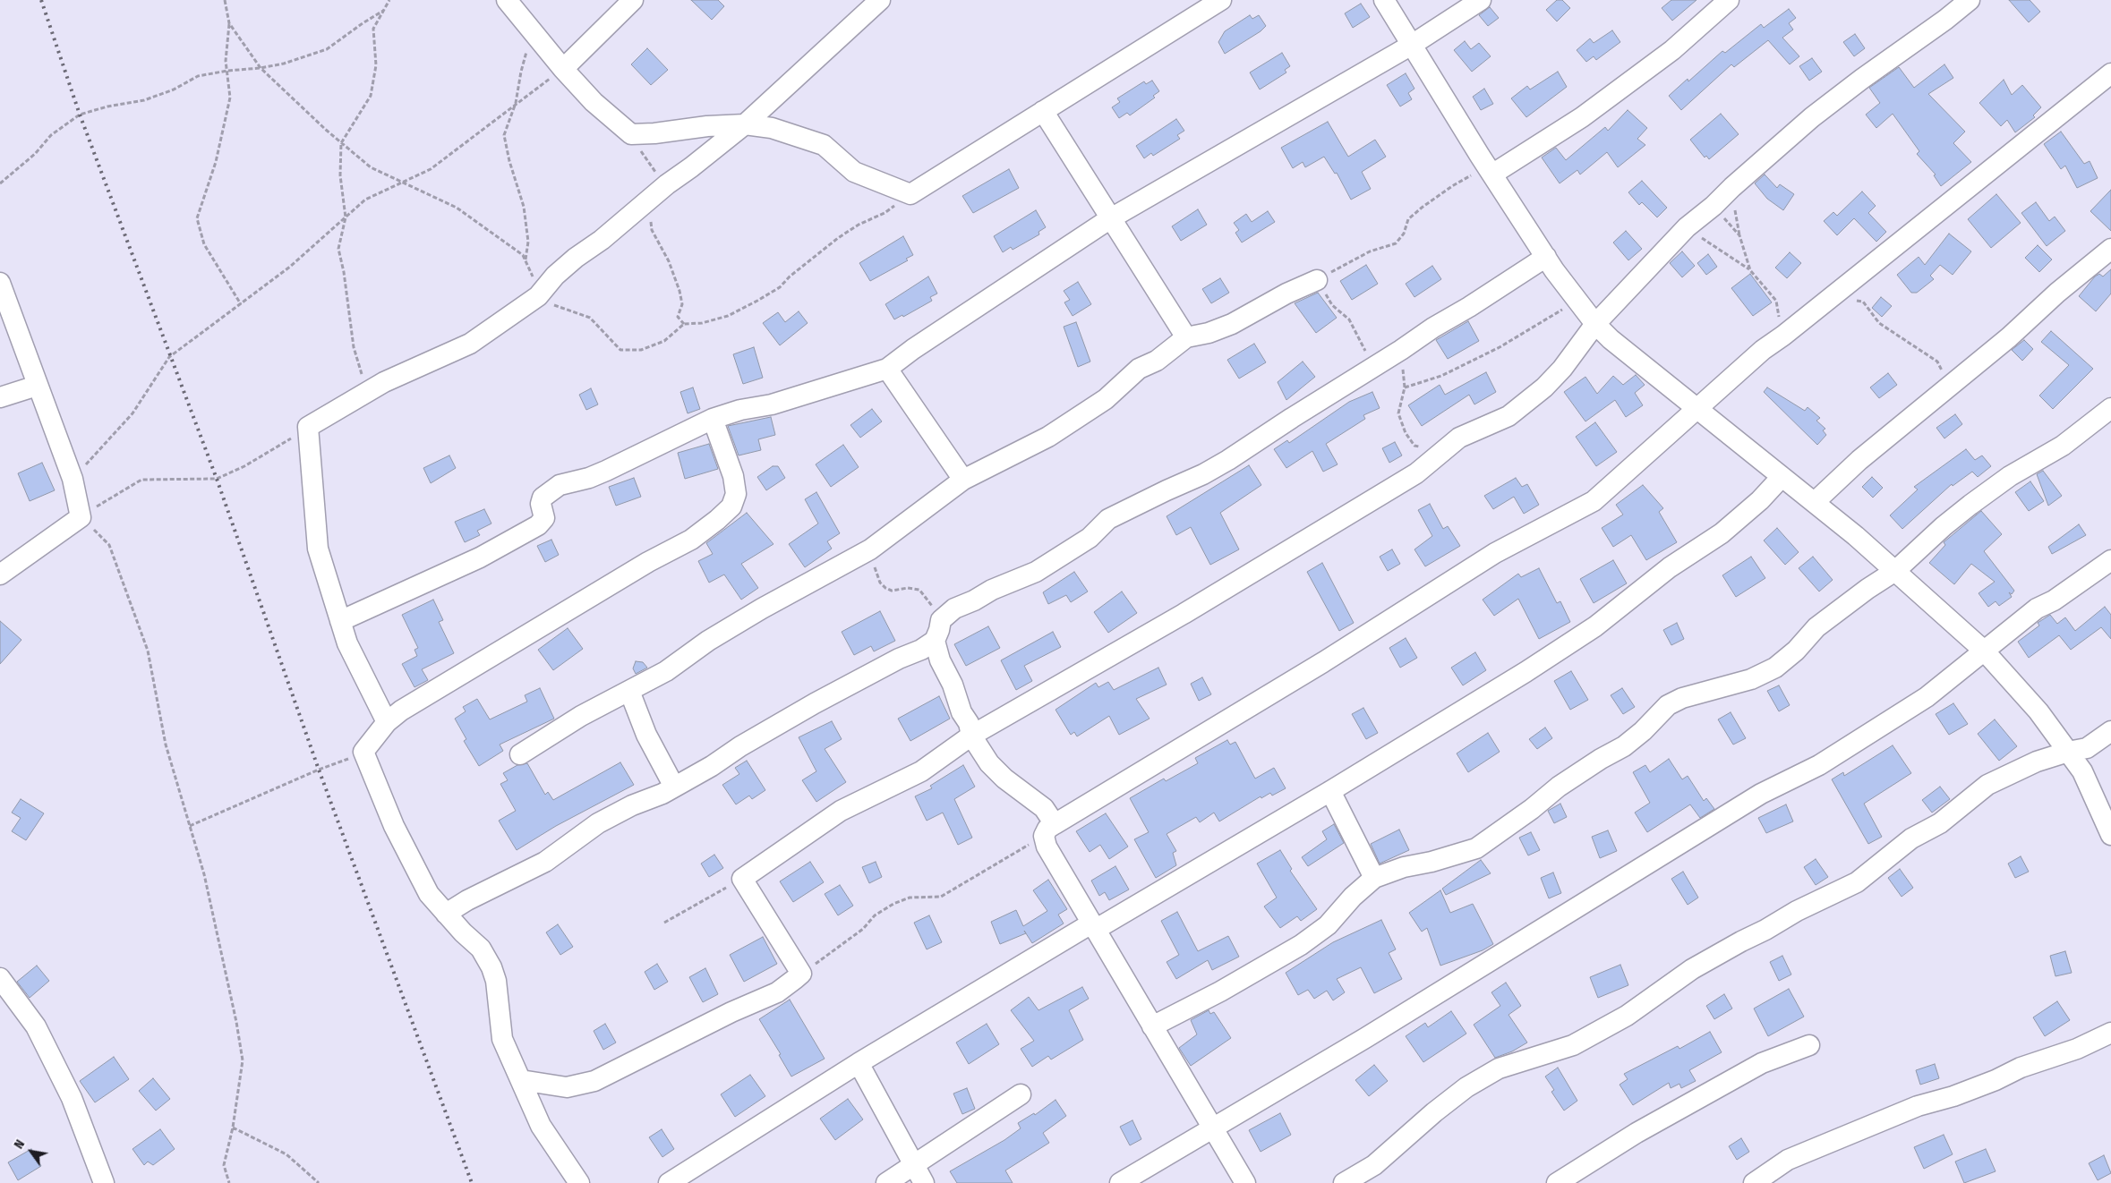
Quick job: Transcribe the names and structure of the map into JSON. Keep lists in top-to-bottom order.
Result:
{
  "north": "top left"
}
